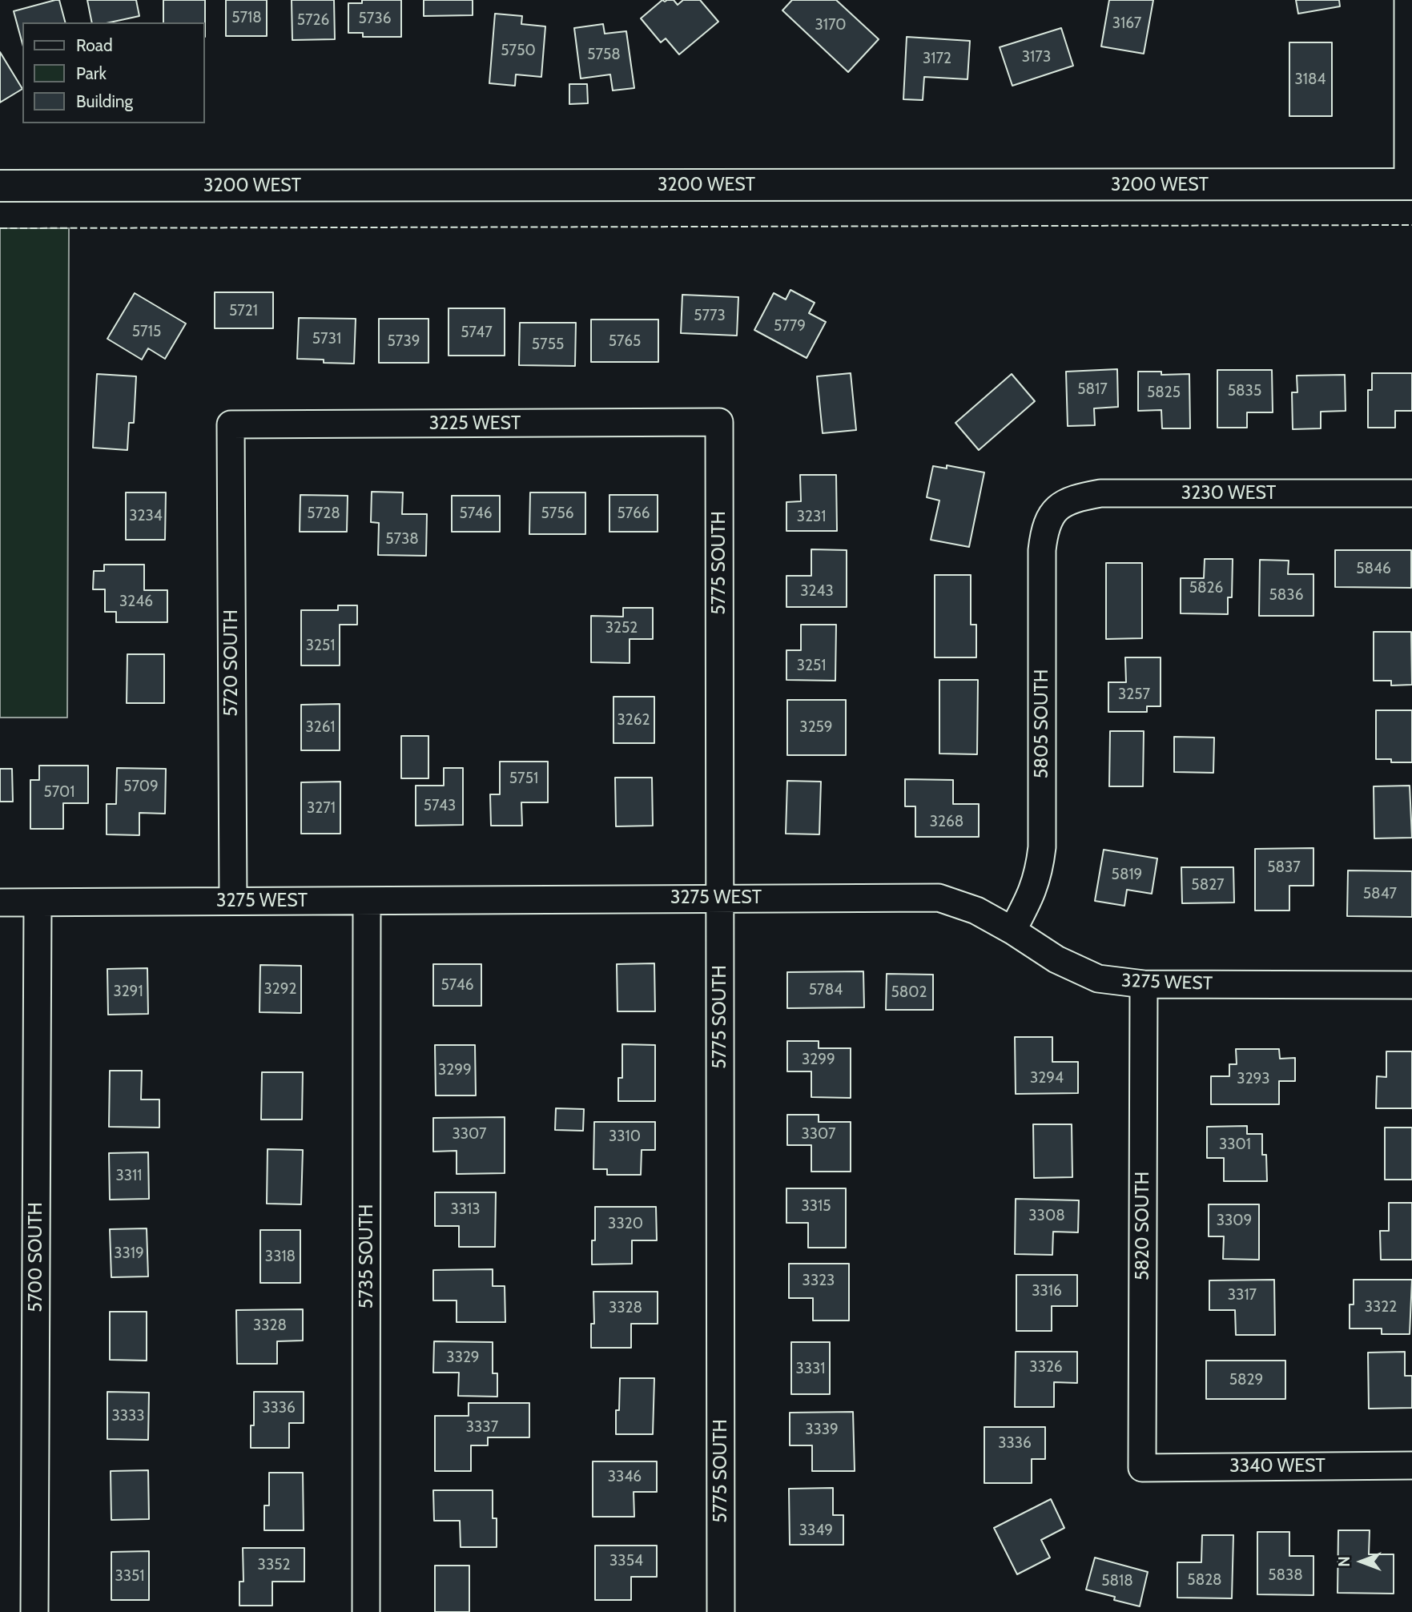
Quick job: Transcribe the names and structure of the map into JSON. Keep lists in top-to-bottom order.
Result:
{
  "streets": {
    "street": [
      "3200 WEST",
      "3225 WEST",
      "3230 WEST",
      "5775 SOUTH",
      "5720 SOUTH",
      "5805 SOUTH",
      "3275 WEST",
      "5820 SOUTH",
      "5735 SOUTH",
      "5700 SOUTH",
      "3340 WEST"
    ]
  },
  "crossings": [
    ["3225 WEST", "5775 SOUTH"],
    ["3225 WEST", "5720 SOUTH"],
    ["3230 WEST", "5805 SOUTH"],
    ["5775 SOUTH", "3275 WEST"],
    ["5720 SOUTH", "3275 WEST"],
    ["5805 SOUTH", "3275 WEST"],
    ["3275 WEST", "5820 SOUTH"],
    ["3275 WEST", "5735 SOUTH"],
    ["3275 WEST", "5700 SOUTH"],
    ["5820 SOUTH", "3340 WEST"]
  ],
  "house_numbers": [
    "5718",
    "5736",
    "5726",
    "3167",
    "3170",
    "5750",
    "5758",
    "3173",
    "3172",
    "3184",
    "5721",
    "5773",
    "5779",
    "5715",
    "5747",
    "5731",
    "5739",
    "5765",
    "5755",
    "5817",
    "5835",
    "5825",
    "5728",
    "5746",
    "5756",
    "5766",
    "3234",
    "3231",
    "5738",
    "5846",
    "5826",
    "3243",
    "5836",
    "3246",
    "3252",
    "3251",
    "3251",
    "3257",
    "3262",
    "3261",
    "3259",
    "5751",
    "5709",
    "5701",
    "5743",
    "3271",
    "3268",
    "5837",
    "5819",
    "5827",
    "5847",
    "5746",
    "3292",
    "5784",
    "3291",
    "5802",
    "3299",
    "3299",
    "3294",
    "3293",
    "3307",
    "3307",
    "3310",
    "3301",
    "3311",
    "3315",
    "3313",
    "3308",
    "3309",
    "3320",
    "3319",
    "3318",
    "3323",
    "3316",
    "3317",
    "3322",
    "3328",
    "3328",
    "3329",
    "3326",
    "3331",
    "5829",
    "3336",
    "3333",
    "3337",
    "3339",
    "3336",
    "3346",
    "3349",
    "3354",
    "3352",
    "5838",
    "3351",
    "5828",
    "5818"
  ],
  "legend": ["Road", "Park", "Building"],
  "north": "left"
}
